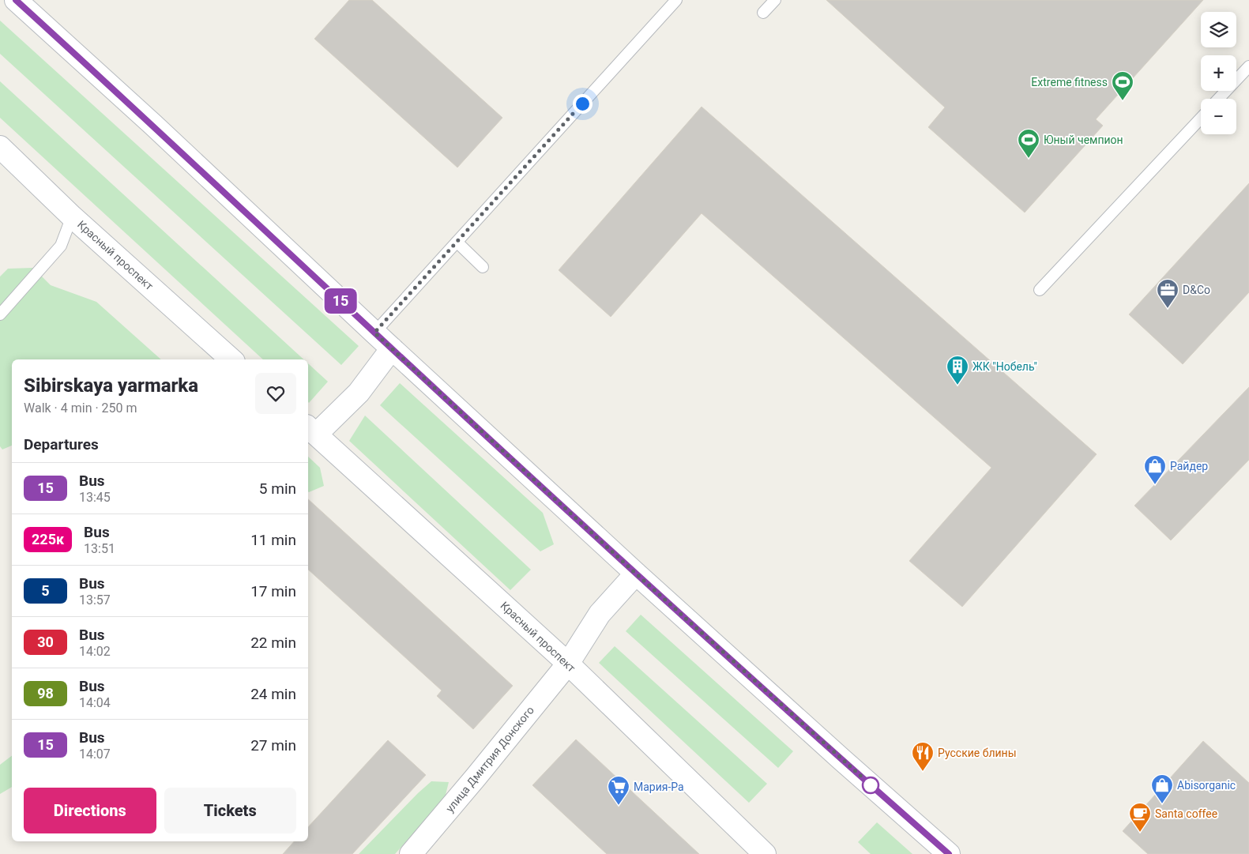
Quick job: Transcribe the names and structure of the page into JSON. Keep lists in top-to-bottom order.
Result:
{
  "streets": {
    "main road": ["Красный проспект", "улица Дмитрия Донского"]
  },
  "crossings": [
    ["Красный проспект", "улица Дмитрия Донского"]
  ],
  "places": {
    "sports": ["Extreme fitness", "Юный чемпион"],
    "office": ["D&Co"],
    "building": ["ЖК \"Нобель\""],
    "shop": ["Райдер", "Abisorganic"],
    "restaurant": ["Русские блины"],
    "supermarket": ["Мария-Ра"],
    "cafe": ["Santa coffee"]
  },
  "lines": ["bus line 15"],
  "page": {
    "on_map": "15",
    "map_buttons": ["+", "−"],
    "heading": [
      ["Sibirskaya yarmarka", "Walk · 4 min · 250 m"],
      "Departures"
    ],
    "list": [
      {
        "mark": "15",
        "name": "Bus",
        "note": "13:45",
        "value": "5 min"
      },
      {
        "mark": "225к",
        "name": "Bus",
        "note": "13:51",
        "value": "11 min"
      },
      {
        "mark": "5",
        "name": "Bus",
        "note": "13:57",
        "value": "17 min"
      },
      {
        "mark": "30",
        "name": "Bus",
        "note": "14:02",
        "value": "22 min"
      },
      {
        "mark": "98",
        "name": "Bus",
        "note": "14:04",
        "value": "24 min"
      },
      {
        "mark": "15",
        "name": "Bus",
        "note": "14:07",
        "value": "27 min"
      }
    ],
    "buttons": ["Directions", "Tickets"]
  }
}
